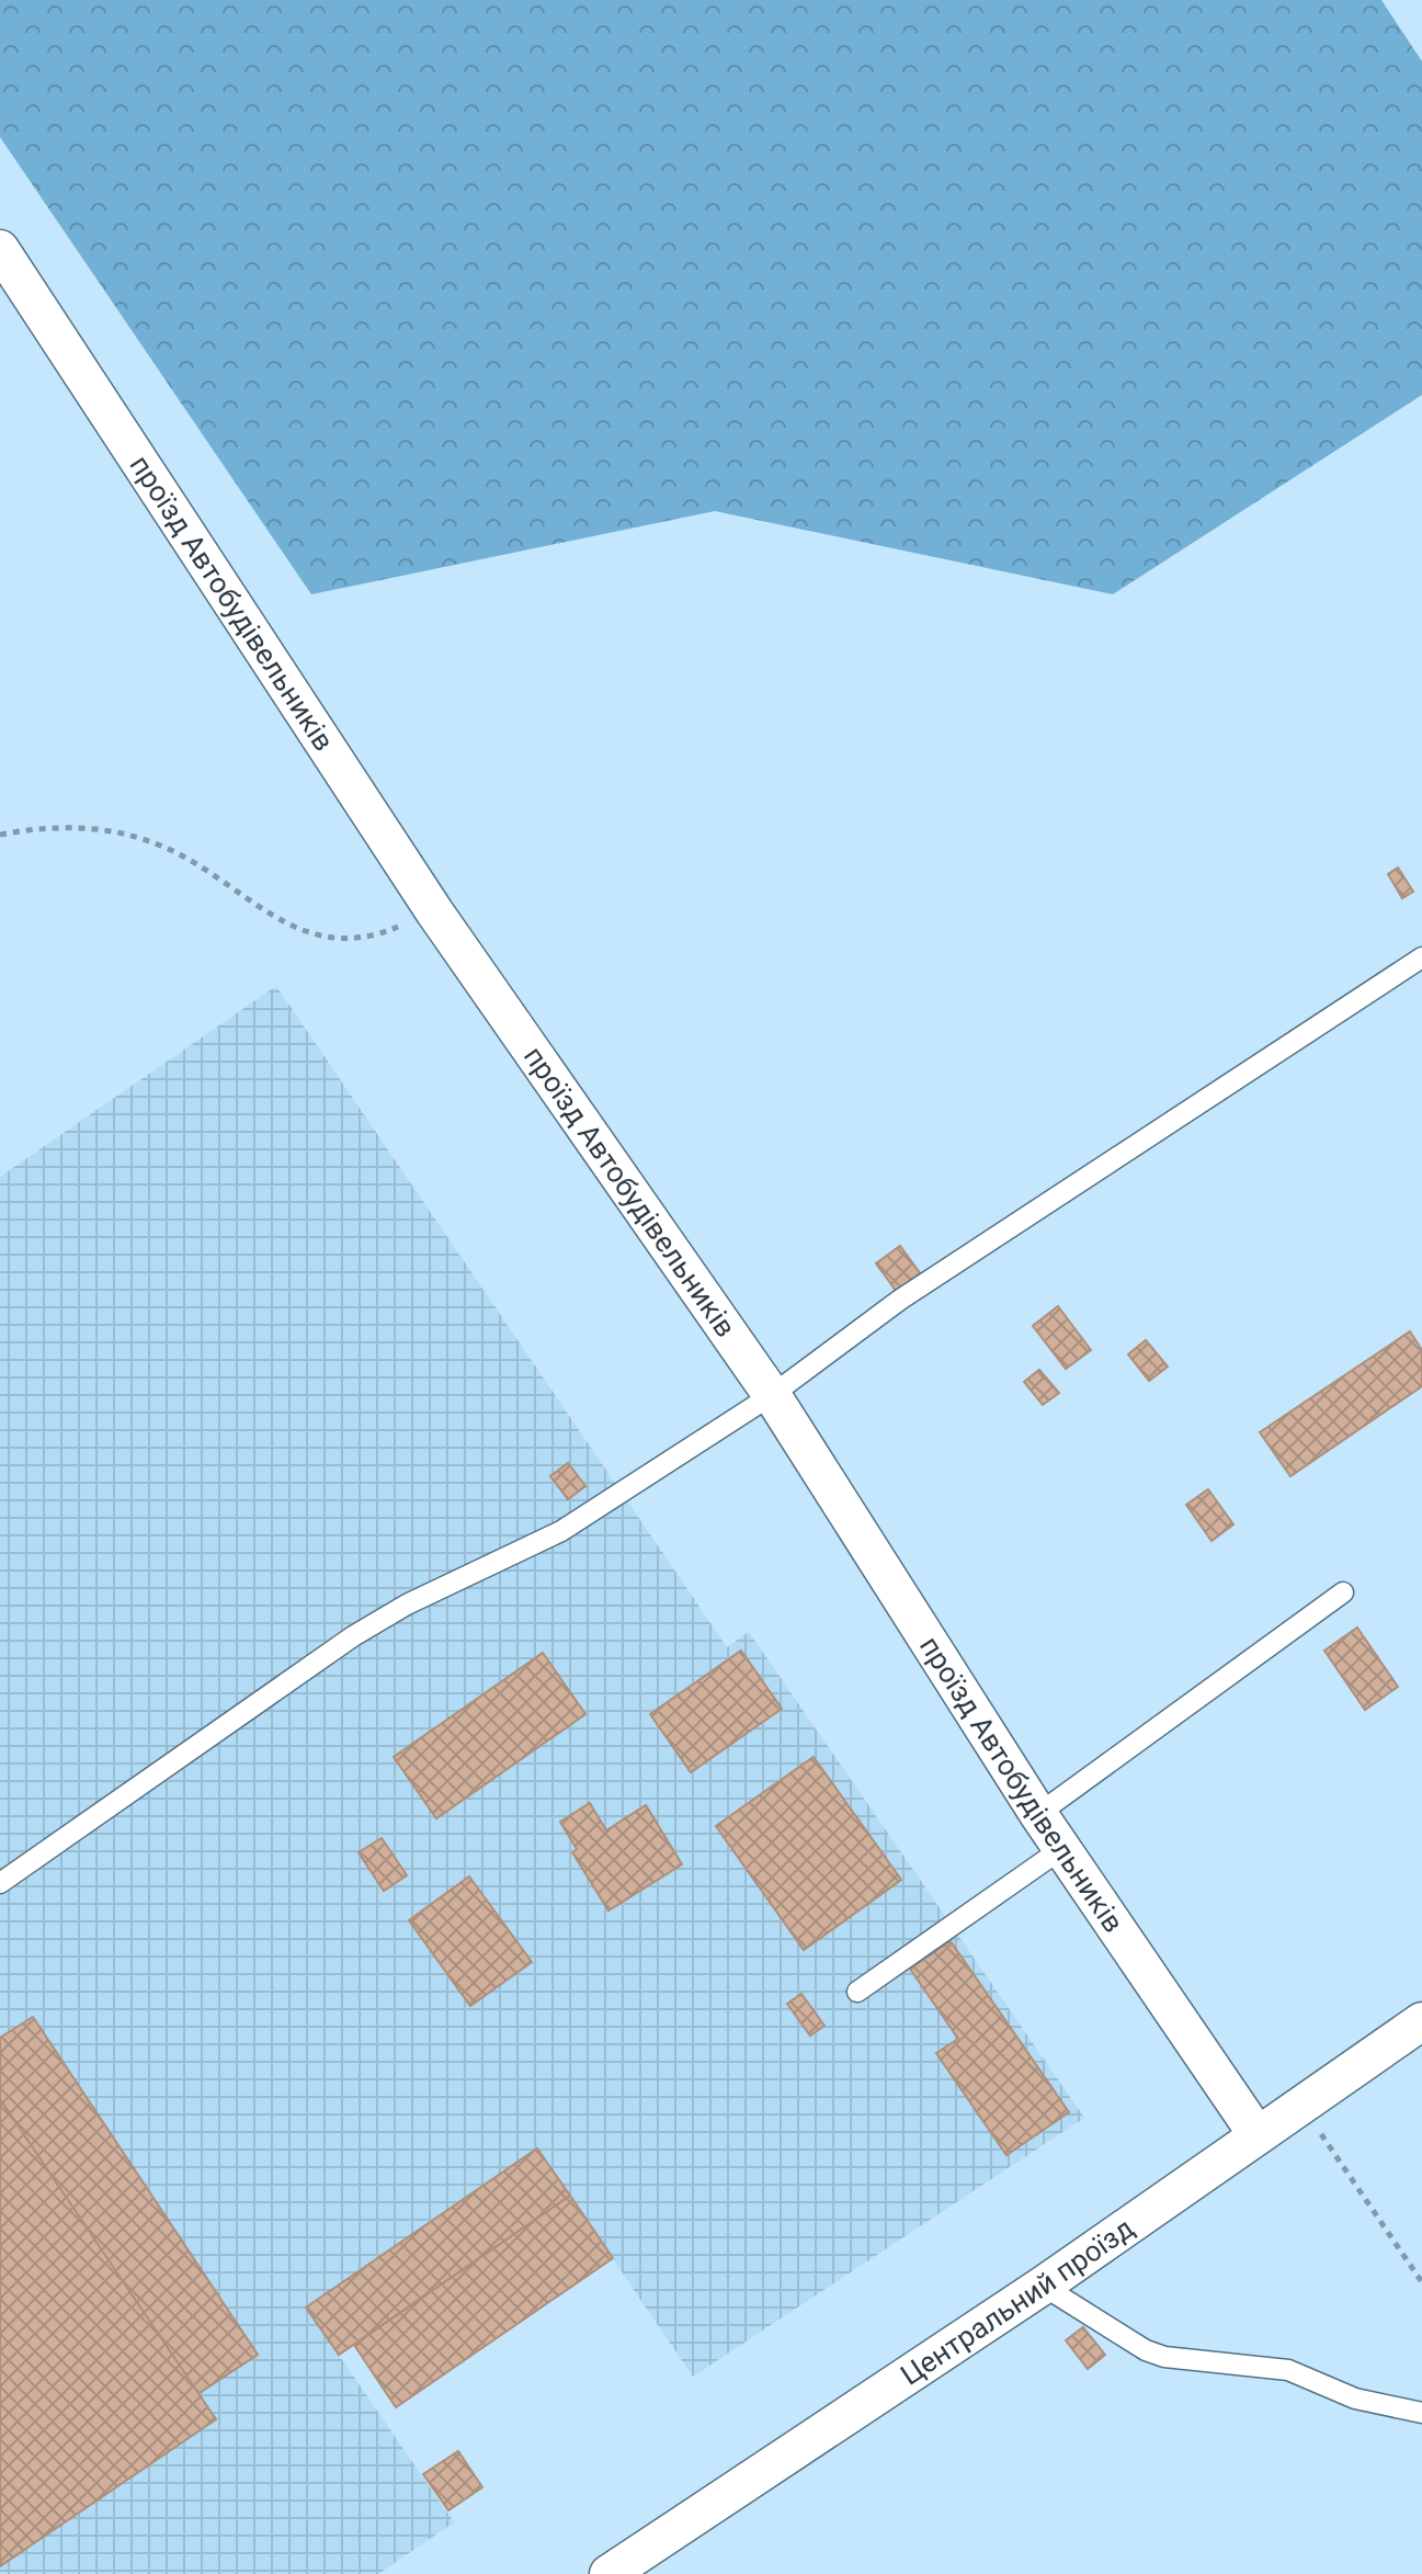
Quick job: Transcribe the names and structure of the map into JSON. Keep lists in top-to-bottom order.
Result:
{
  "streets": {
    "street": ["проїзд Автобудівельників", "Центральний проїзд"]
  },
  "crossings": [
    ["проїзд Автобудівельників", "Центральний проїзд"]
  ]
}
